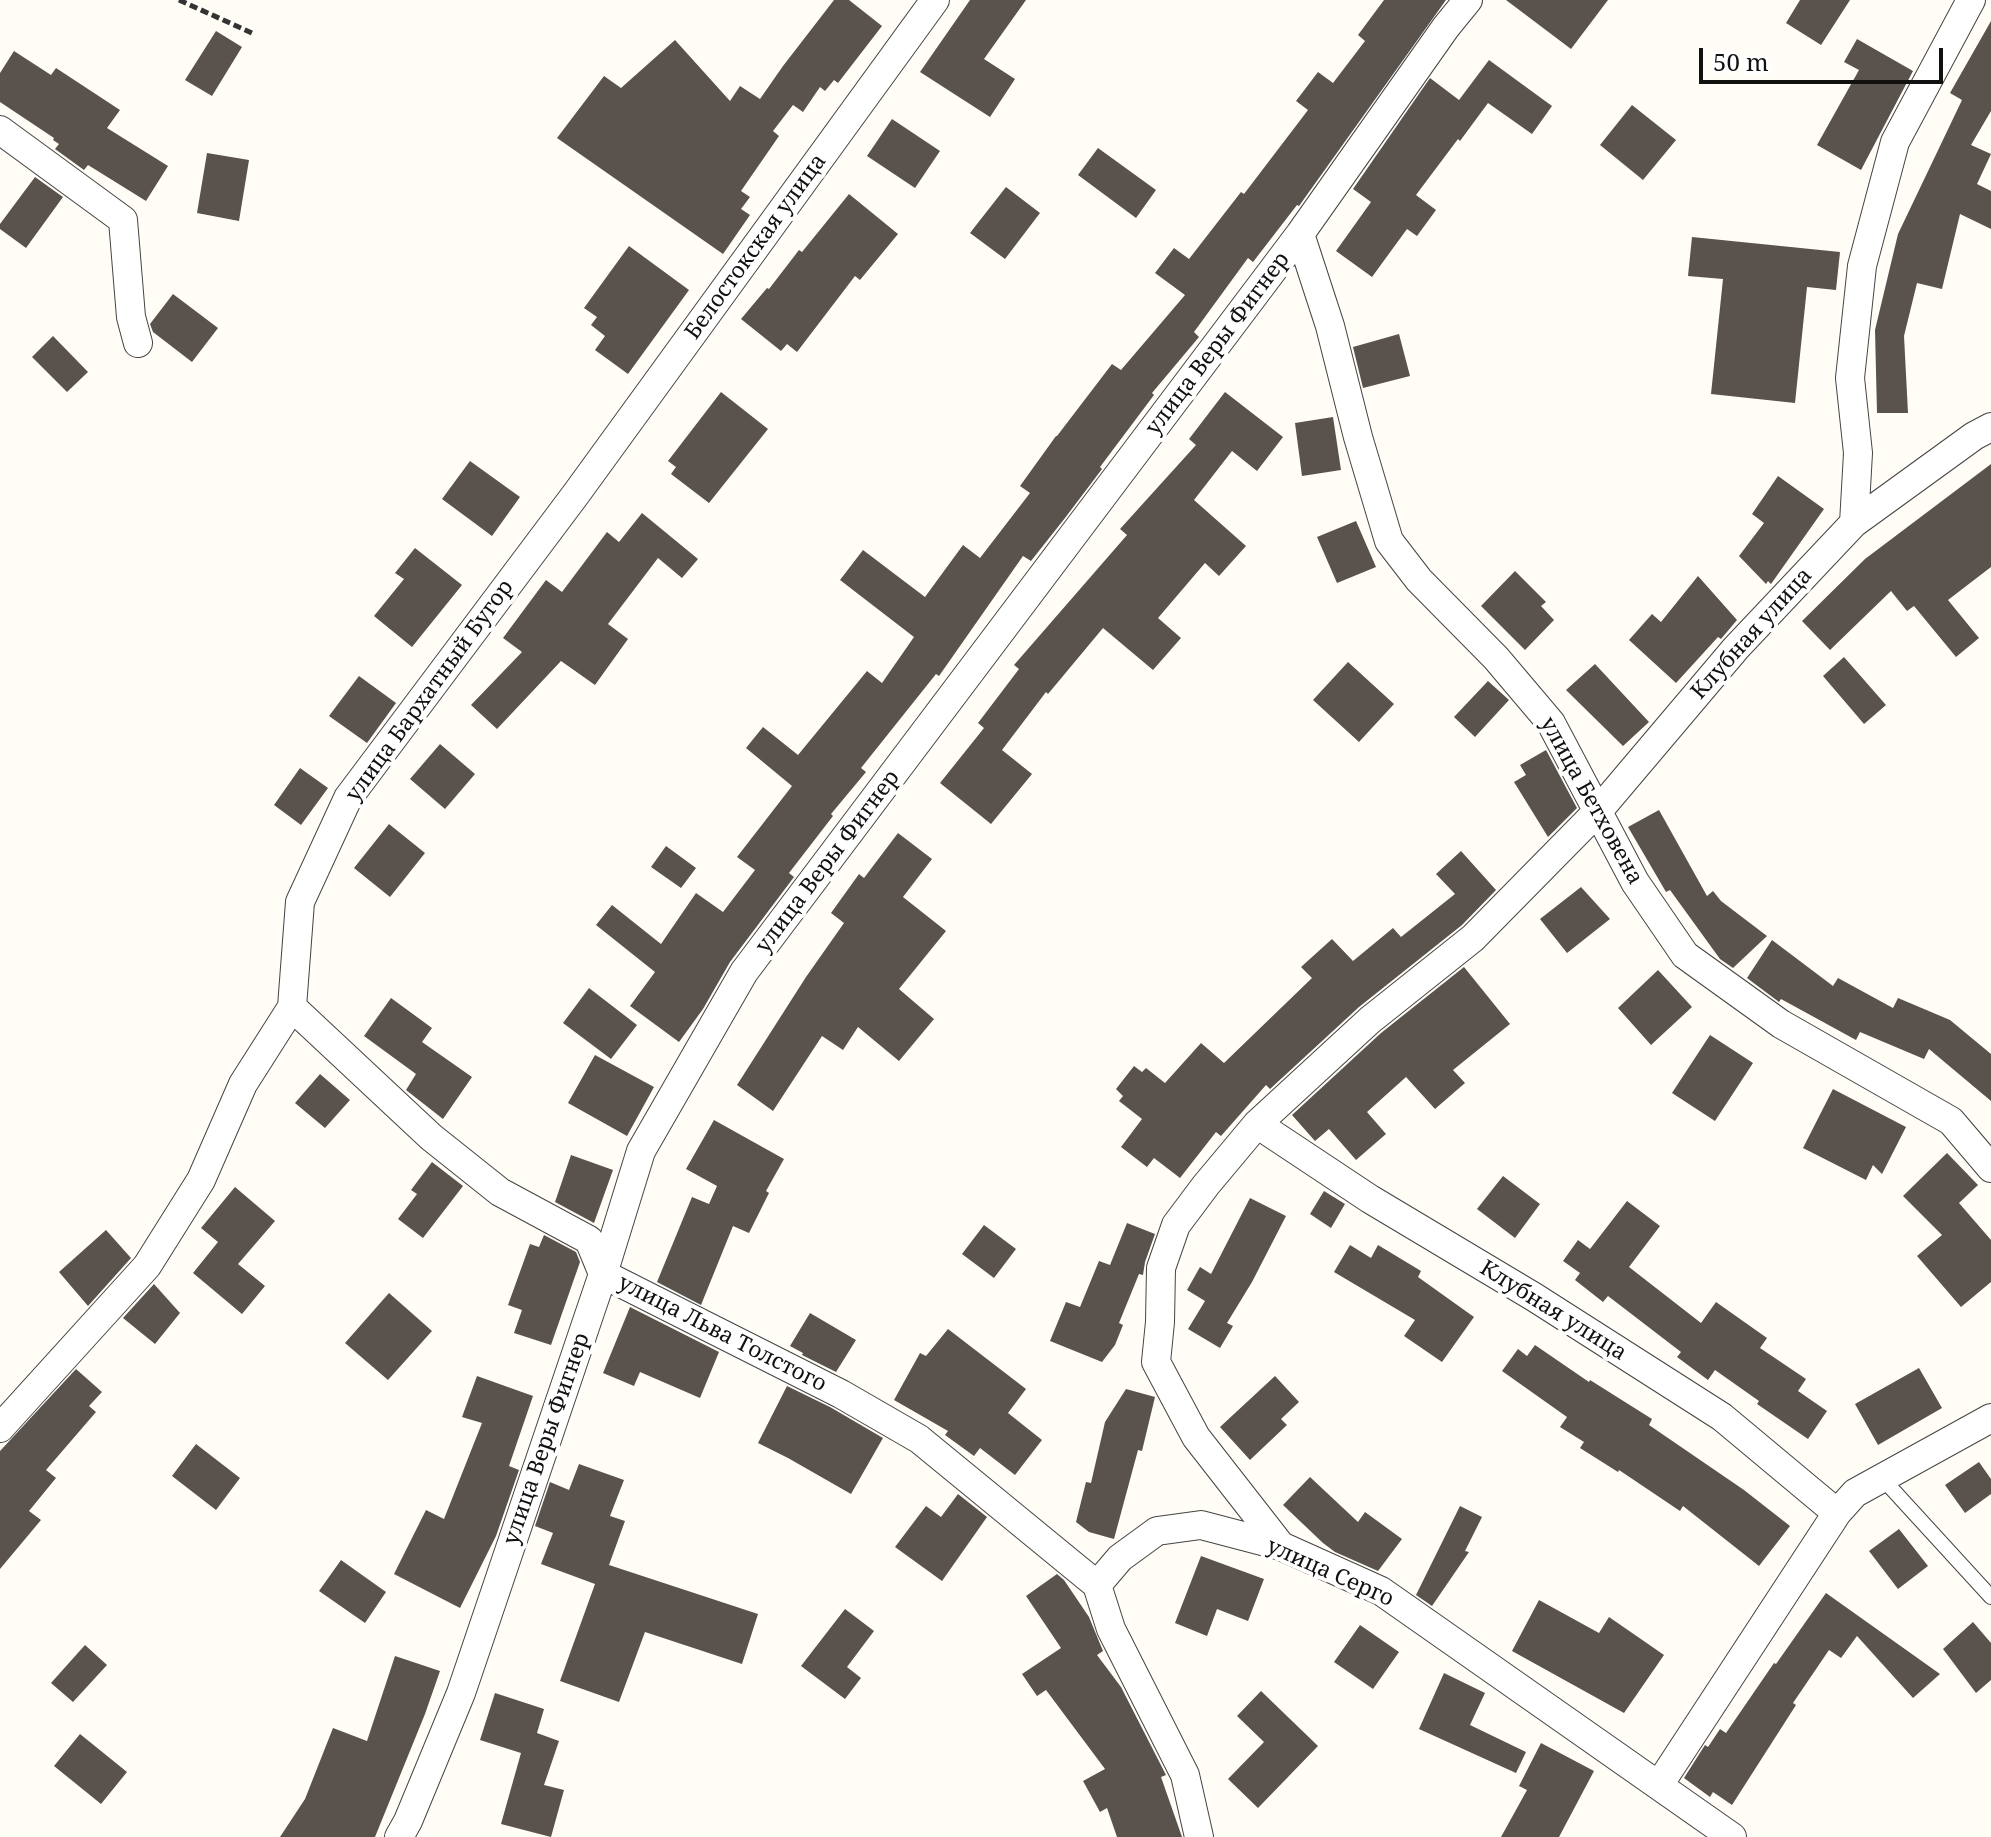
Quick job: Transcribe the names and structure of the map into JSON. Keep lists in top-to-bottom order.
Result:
{
  "streets": {
    "street": [
      "Белостокская улица",
      "улица Веры Фигнер",
      "Клубная улица",
      "улица Бархатный Бугор",
      "улица Бетховена",
      "улица Льва Толстого",
      "улица Серго"
    ]
  },
  "crossings": [
    ["Белостокская улица", "улица Бархатный Бугор"],
    ["улица Веры Фигнер", "улица Бетховена"],
    ["улица Веры Фигнер", "улица Льва Толстого"],
    ["Клубная улица", "улица Бетховена"],
    ["Клубная улица", "улица Серго"],
    ["улица Бархатный Бугор", "улица Льва Толстого"],
    ["улица Льва Толстого", "улица Серго"]
  ],
  "scale_bar": "50 m"
}
